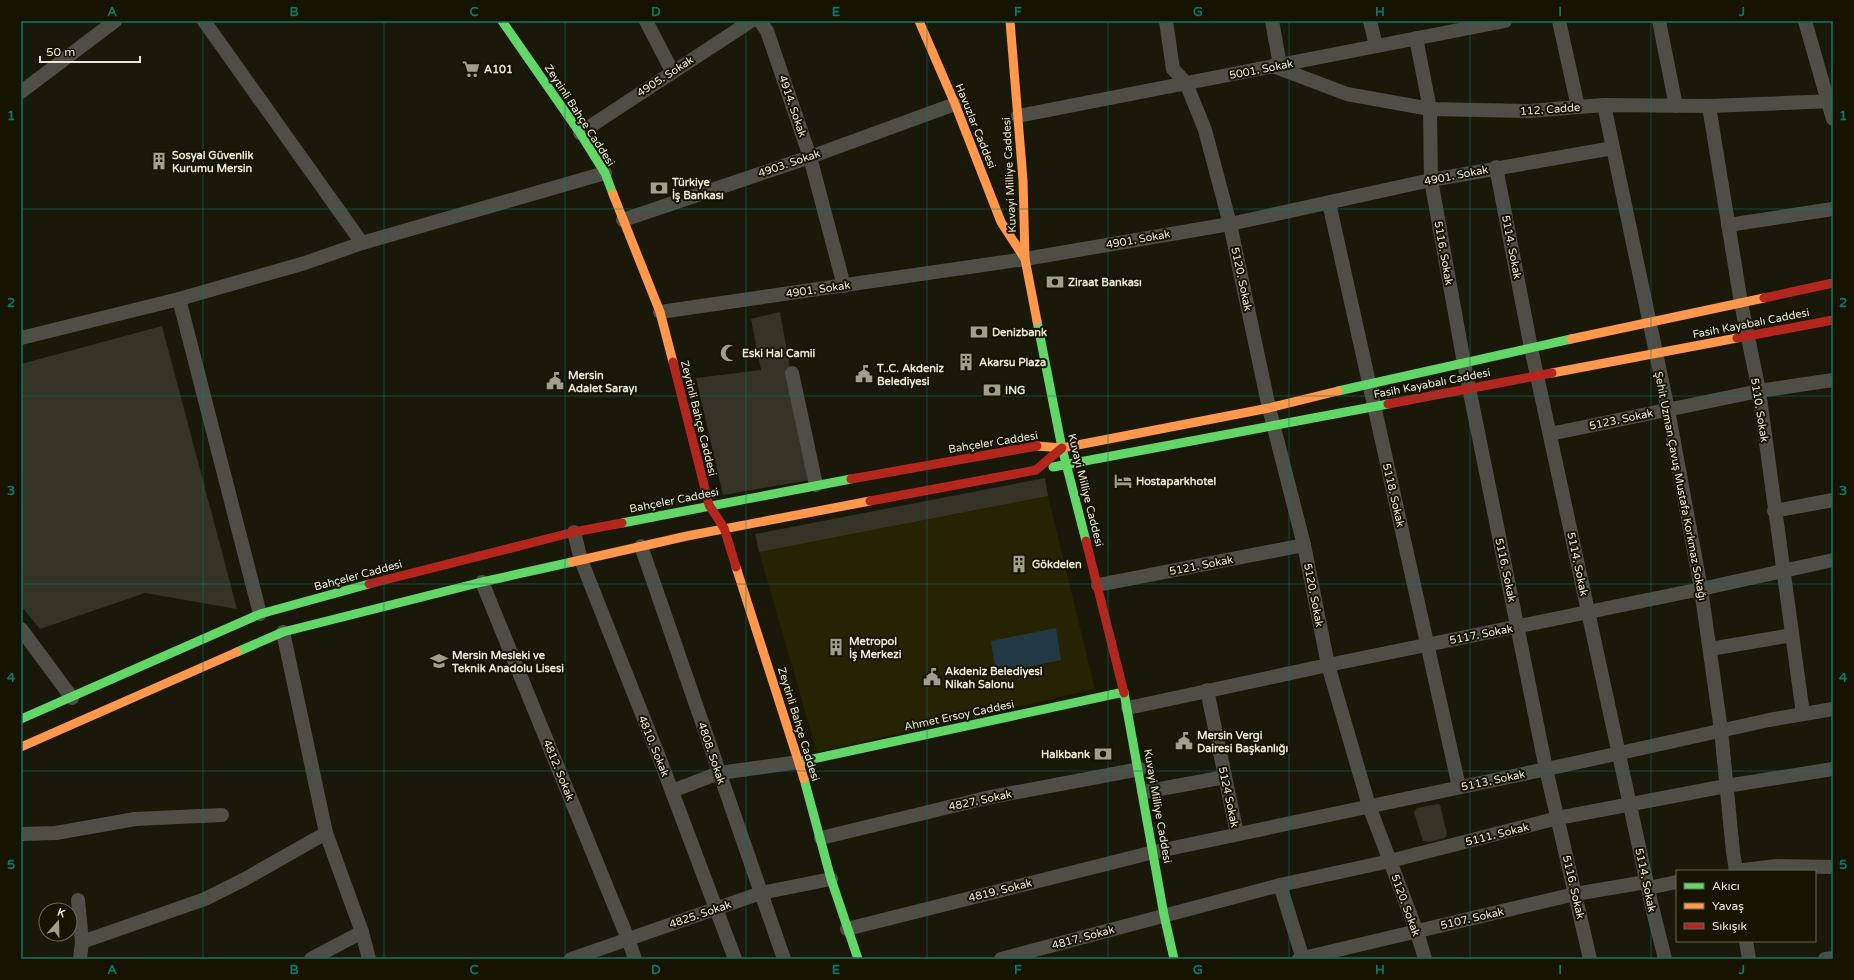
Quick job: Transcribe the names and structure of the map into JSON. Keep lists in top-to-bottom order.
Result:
{
  "streets": {
    "street": [
      "5001. Sokak",
      "4905. Sokak",
      "4914. Sokak",
      "112. Cadde",
      "Zeytinli Bahçe Caddesi",
      "Havuzlar Caddesi",
      "4903. Sokak",
      "Kuvayi Milliye Caddesi",
      "4901. Sokak",
      "5114. Sokak",
      "5116. Sokak",
      "5120. Sokak",
      "Fasih Kayabalı Caddesi",
      "5110. Sokak",
      "5123. Sokak",
      "Bahçeler Caddesi",
      "Şehit Uzman Çavuş Mustafa Korkmaz Sokağı",
      "5118. Sokak",
      "5121. Sokak",
      "5117. Sokak",
      "Ahmet Ersoy Caddesi",
      "4810. Sokak",
      "4808. Sokak",
      "4812. Sokak",
      "5113. Sokak",
      "5124 Sokak",
      "4827. Sokak",
      "5111. Sokak",
      "4819. Sokak",
      "4825. Sokak",
      "5107. Sokak",
      "4817. Sokak"
    ]
  },
  "crossings": [
    ["5001. Sokak", "112. Cadde"],
    ["5001. Sokak", "Kuvayi Milliye Caddesi"],
    ["5001. Sokak", "5116. Sokak"],
    ["5001. Sokak", "5120. Sokak"],
    ["4905. Sokak", "Zeytinli Bahçe Caddesi"],
    ["4914. Sokak", "4903. Sokak"],
    ["4914. Sokak", "4901. Sokak"],
    ["112. Cadde", "5116. Sokak"],
    ["112. Cadde", "5110. Sokak"],
    ["112. Cadde", "Şehit Uzman Çavuş Mustafa Korkmaz Sokağı"],
    ["Zeytinli Bahçe Caddesi", "4903. Sokak"],
    ["Zeytinli Bahçe Caddesi", "4901. Sokak"],
    ["Zeytinli Bahçe Caddesi", "Bahçeler Caddesi"],
    ["Zeytinli Bahçe Caddesi", "Ahmet Ersoy Caddesi"],
    ["Zeytinli Bahçe Caddesi", "4827. Sokak"],
    ["Zeytinli Bahçe Caddesi", "4819. Sokak"],
    ["Zeytinli Bahçe Caddesi", "4825. Sokak"],
    ["Havuzlar Caddesi", "4903. Sokak"],
    ["Havuzlar Caddesi", "Kuvayi Milliye Caddesi"],
    ["Havuzlar Caddesi", "4901. Sokak"],
    ["Kuvayi Milliye Caddesi", "4901. Sokak"],
    ["Kuvayi Milliye Caddesi", "Fasih Kayabalı Caddesi"],
    ["Kuvayi Milliye Caddesi", "Bahçeler Caddesi"],
    ["Kuvayi Milliye Caddesi", "5121. Sokak"],
    ["Kuvayi Milliye Caddesi", "5117. Sokak"],
    ["Kuvayi Milliye Caddesi", "Ahmet Ersoy Caddesi"],
    ["Kuvayi Milliye Caddesi", "5113. Sokak"],
    ["Kuvayi Milliye Caddesi", "4827. Sokak"],
    ["Kuvayi Milliye Caddesi", "5111. Sokak"],
    ["Kuvayi Milliye Caddesi", "4819. Sokak"],
    ["Kuvayi Milliye Caddesi", "4817. Sokak"],
    ["4901. Sokak", "5114. Sokak"],
    ["4901. Sokak", "5116. Sokak"],
    ["4901. Sokak", "5120. Sokak"],
    ["4901. Sokak", "Şehit Uzman Çavuş Mustafa Korkmaz Sokağı"],
    ["4901. Sokak", "5118. Sokak"],
    ["5114. Sokak", "Fasih Kayabalı Caddesi"],
    ["5114. Sokak", "5123. Sokak"],
    ["5114. Sokak", "5117. Sokak"],
    ["5114. Sokak", "5113. Sokak"],
    ["5114. Sokak", "5111. Sokak"],
    ["5114. Sokak", "5107. Sokak"],
    ["5116. Sokak", "Fasih Kayabalı Caddesi"],
    ["5116. Sokak", "5117. Sokak"],
    ["5116. Sokak", "5113. Sokak"],
    ["5116. Sokak", "5111. Sokak"],
    ["5116. Sokak", "5107. Sokak"],
    ["5120. Sokak", "Fasih Kayabalı Caddesi"],
    ["5120. Sokak", "5121. Sokak"],
    ["5120. Sokak", "5117. Sokak"],
    ["5120. Sokak", "5113. Sokak"],
    ["5120. Sokak", "5111. Sokak"],
    ["5120. Sokak", "5107. Sokak"],
    ["Fasih Kayabalı Caddesi", "5110. Sokak"],
    ["Fasih Kayabalı Caddesi", "Bahçeler Caddesi"],
    ["Fasih Kayabalı Caddesi", "Şehit Uzman Çavuş Mustafa Korkmaz Sokağı"],
    ["Fasih Kayabalı Caddesi", "5118. Sokak"],
    ["5110. Sokak", "5123. Sokak"],
    ["5110. Sokak", "5117. Sokak"],
    ["5110. Sokak", "5113. Sokak"],
    ["5123. Sokak", "Şehit Uzman Çavuş Mustafa Korkmaz Sokağı"],
    ["Bahçeler Caddesi", "4810. Sokak"],
    ["Şehit Uzman Çavuş Mustafa Korkmaz Sokağı", "5117. Sokak"],
    ["Şehit Uzman Çavuş Mustafa Korkmaz Sokağı", "5113. Sokak"],
    ["Şehit Uzman Çavuş Mustafa Korkmaz Sokağı", "5111. Sokak"],
    ["5118. Sokak", "5117. Sokak"],
    ["5118. Sokak", "5113. Sokak"],
    ["5117. Sokak", "5124 Sokak"],
    ["4810. Sokak", "4825. Sokak"],
    ["4808. Sokak", "4825. Sokak"],
    ["4812. Sokak", "4825. Sokak"],
    ["5113. Sokak", "5124 Sokak"],
    ["5113. Sokak", "4819. Sokak"],
    ["5111. Sokak", "4817. Sokak"]
  ],
  "places": {
    "supermarket": ["A101"],
    "building": [
      "Sosyal Güvenlik Kurumu Mersin",
      "Akarsu Plaza",
      "Gökdelen",
      "Metropol İş Merkezi"
    ],
    "bank": [
      "Türkiye İş Bankası",
      "Ziraat Bankası",
      "Denizbank",
      "ING",
      "Halkbank"
    ],
    "mosque": ["Eski Hal Camii"],
    "public building": [
      "T..C. Akdeniz Belediyesi",
      "Mersin Adalet Sarayı",
      "Akdeniz Belediyesi Nikah Salonu",
      "Mersin Vergi Dairesi Başkanlığı"
    ],
    "hotel": ["Hostaparkhotel"],
    "school or university": ["Mersin Mesleki ve Teknik Anadolu Lisesi"]
  },
  "legend": ["Akıcı", "Yavaş", "Sıkışık"],
  "scale_bar": "50 m",
  "north": "top",
  "grid": {
    "columns": [
      "A",
      "B",
      "C",
      "D",
      "E",
      "F",
      "G",
      "H",
      "I",
      "J"
    ],
    "rows": [
      "1",
      "2",
      "3",
      "4",
      "5"
    ]
  }
}
